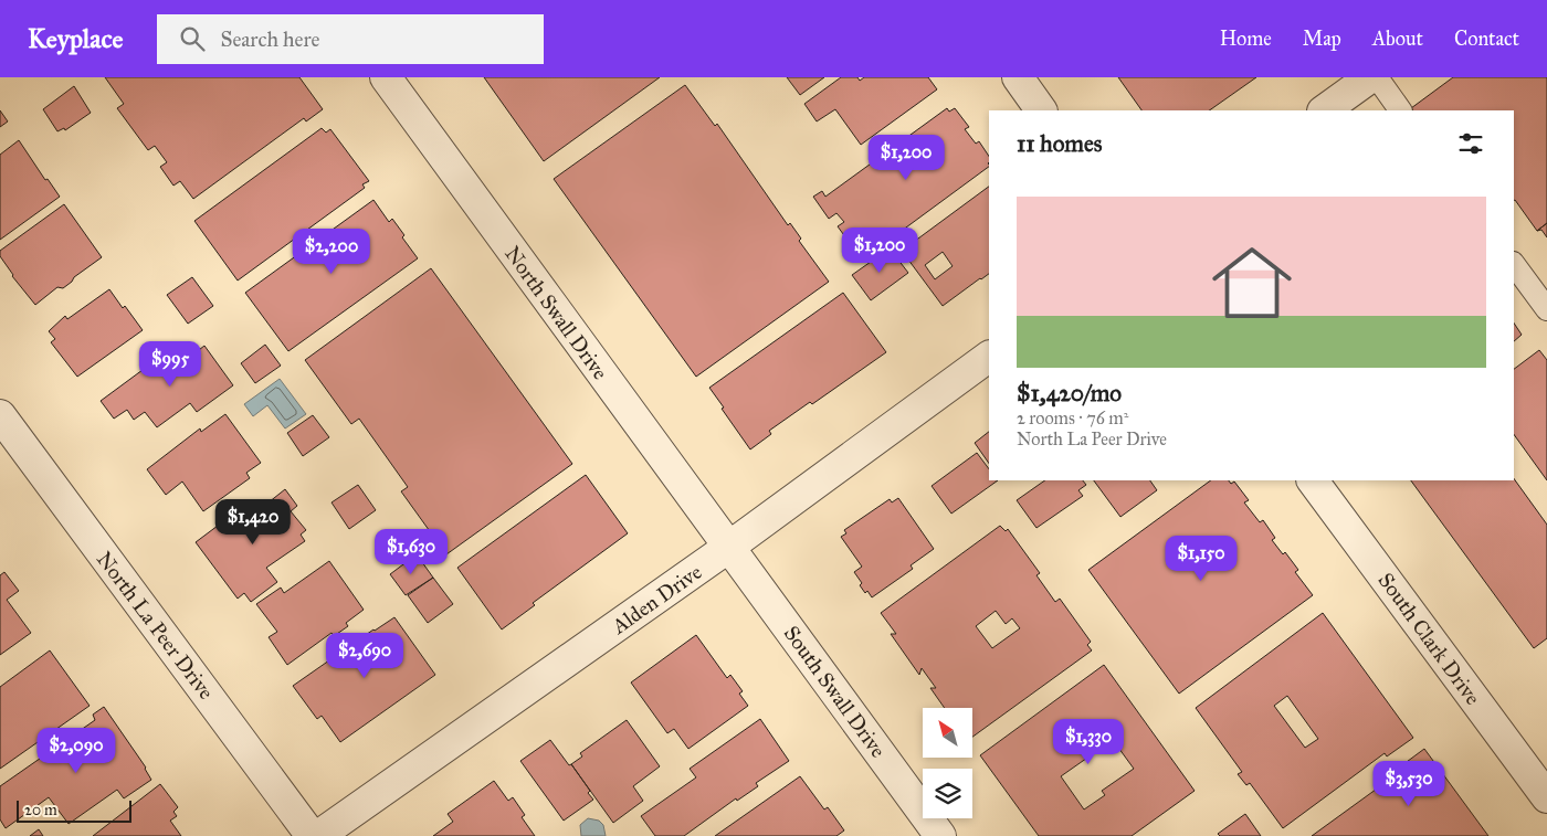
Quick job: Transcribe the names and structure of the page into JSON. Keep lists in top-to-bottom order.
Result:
{
  "streets": {
    "street": [
      "North Swall Drive",
      "Alden Drive",
      "North La Peer Drive",
      "South Clark Drive",
      "South Swall Drive"
    ]
  },
  "crossings": [
    ["North Swall Drive", "Alden Drive"],
    ["North Swall Drive", "South Swall Drive"],
    ["Alden Drive", "South Swall Drive"]
  ],
  "scale_bar": "20 m",
  "north": "top left",
  "page": {
    "header": "Keyplace",
    "search": "Search here",
    "nav": [
      "Home",
      "Map",
      "About",
      "Contact"
    ],
    "heading": "11 homes",
    "price": [
      "$1,200",
      "$1,200",
      "$2,200",
      "$995",
      "$1,420",
      "$1,630",
      "$1,150",
      "$2,690",
      "$1,330",
      "$2,090",
      "$3,530"
    ],
    "list": [
      {
        "name": "$1,420/mo",
        "note": "2 rooms · 76 m² · North La Peer Drive"
      }
    ],
    "scale": "20 m"
  }
}
